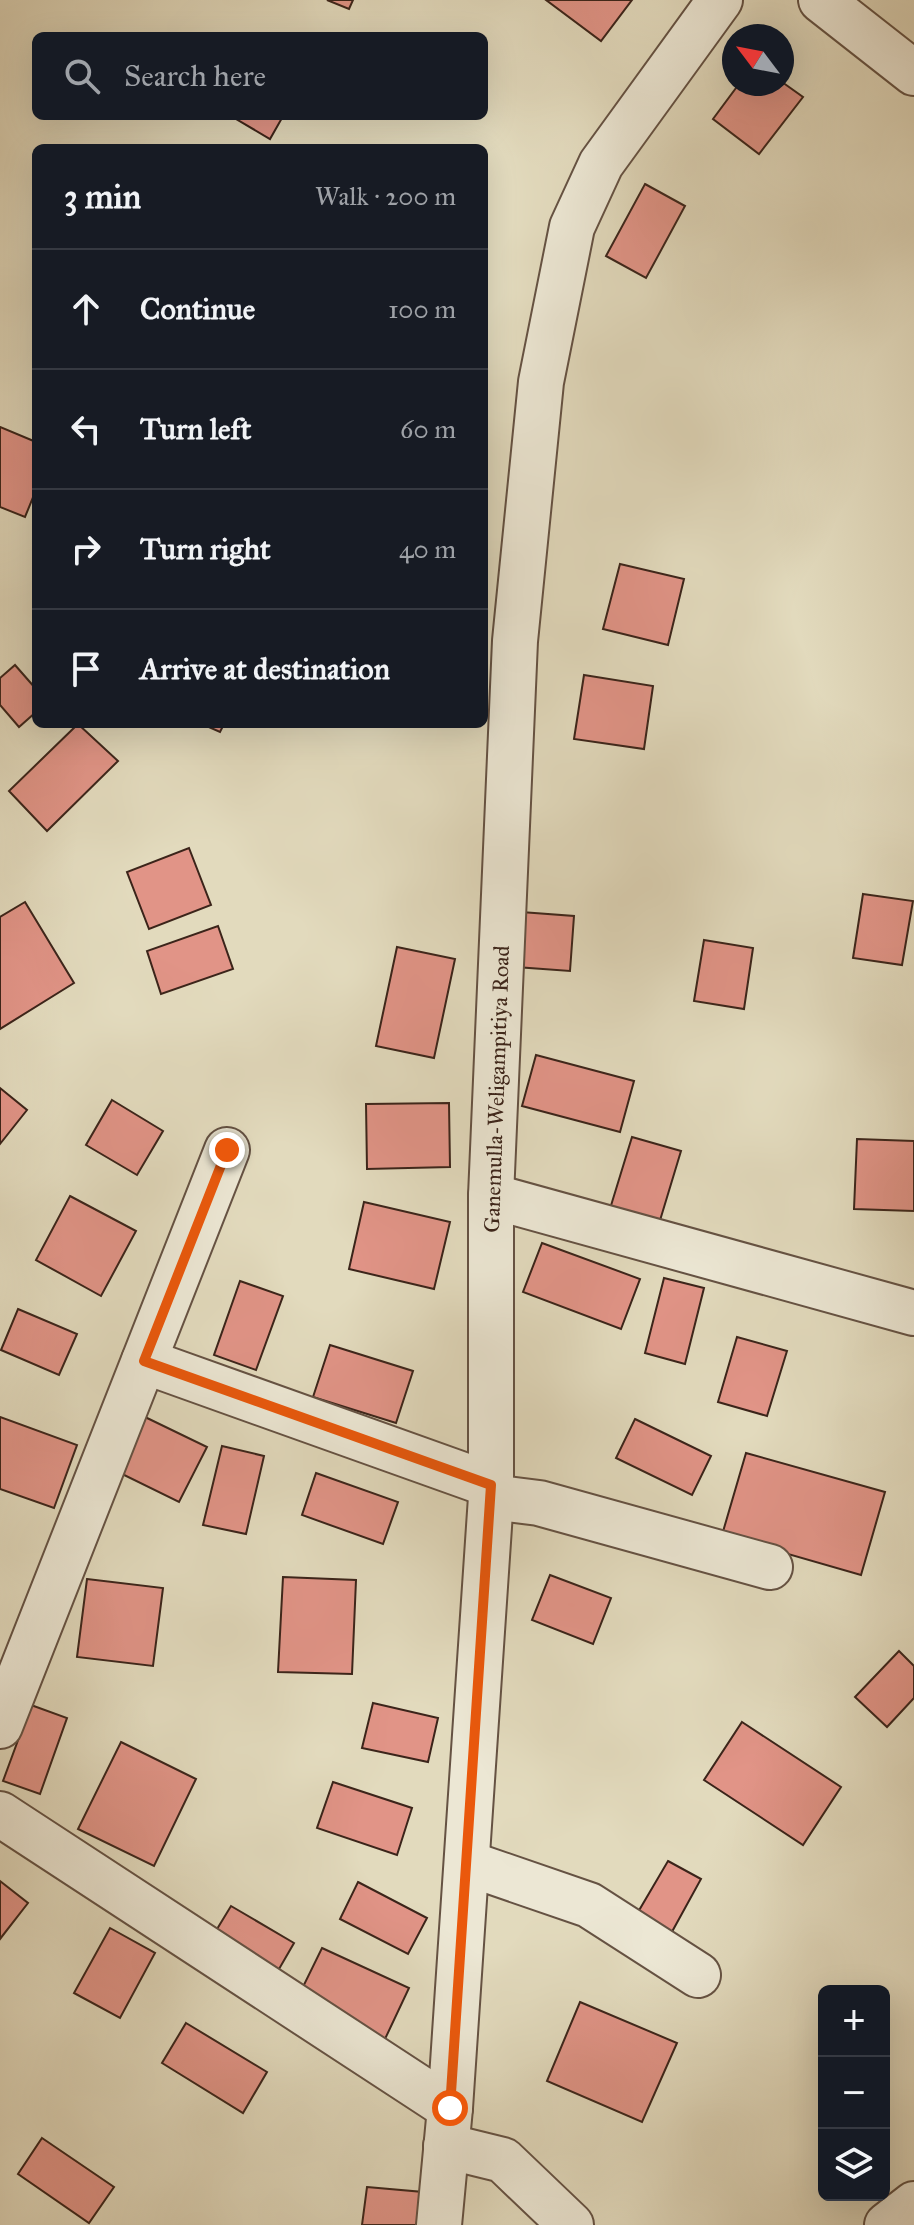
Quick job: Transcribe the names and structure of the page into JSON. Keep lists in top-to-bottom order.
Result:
{
  "streets": {
    "street": ["Ganemulla-Weligampitiya Road"]
  },
  "north": "top left",
  "page": {
    "search": "Search here",
    "heading": ["3 min", "Walk · 200 m"],
    "list": [
      ["Continue", "100 m"],
      ["Turn left", "60 m"],
      ["Turn right", "40 m"],
      "Arrive at destination"
    ],
    "map_buttons": ["+", "−"]
  }
}
